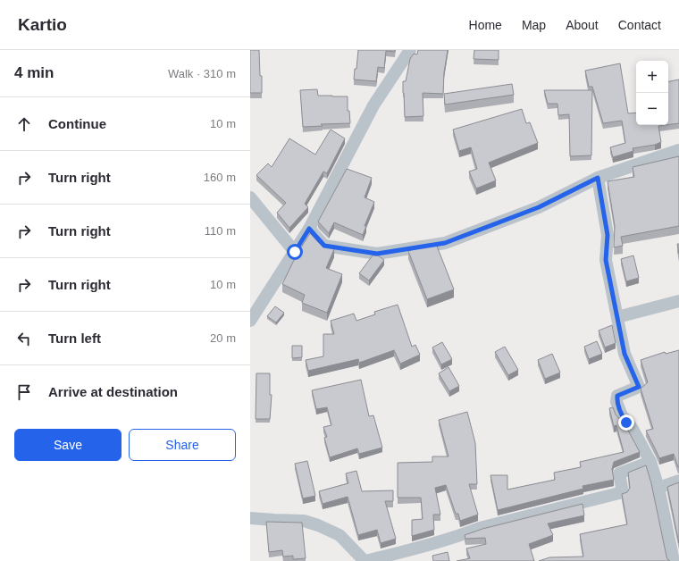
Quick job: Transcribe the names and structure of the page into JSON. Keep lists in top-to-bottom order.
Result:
{
  "page": {
    "header": "Kartio",
    "nav": [
      "Home",
      "Map",
      "About",
      "Contact"
    ],
    "heading": ["4 min", "Walk · 310 m"],
    "map_buttons": ["+", "−"],
    "list": [
      ["Continue", "10 m"],
      ["Turn right", "160 m"],
      ["Turn right", "110 m"],
      ["Turn right", "10 m"],
      ["Turn left", "20 m"],
      "Arrive at destination"
    ],
    "buttons": ["Save", "Share"]
  }
}
